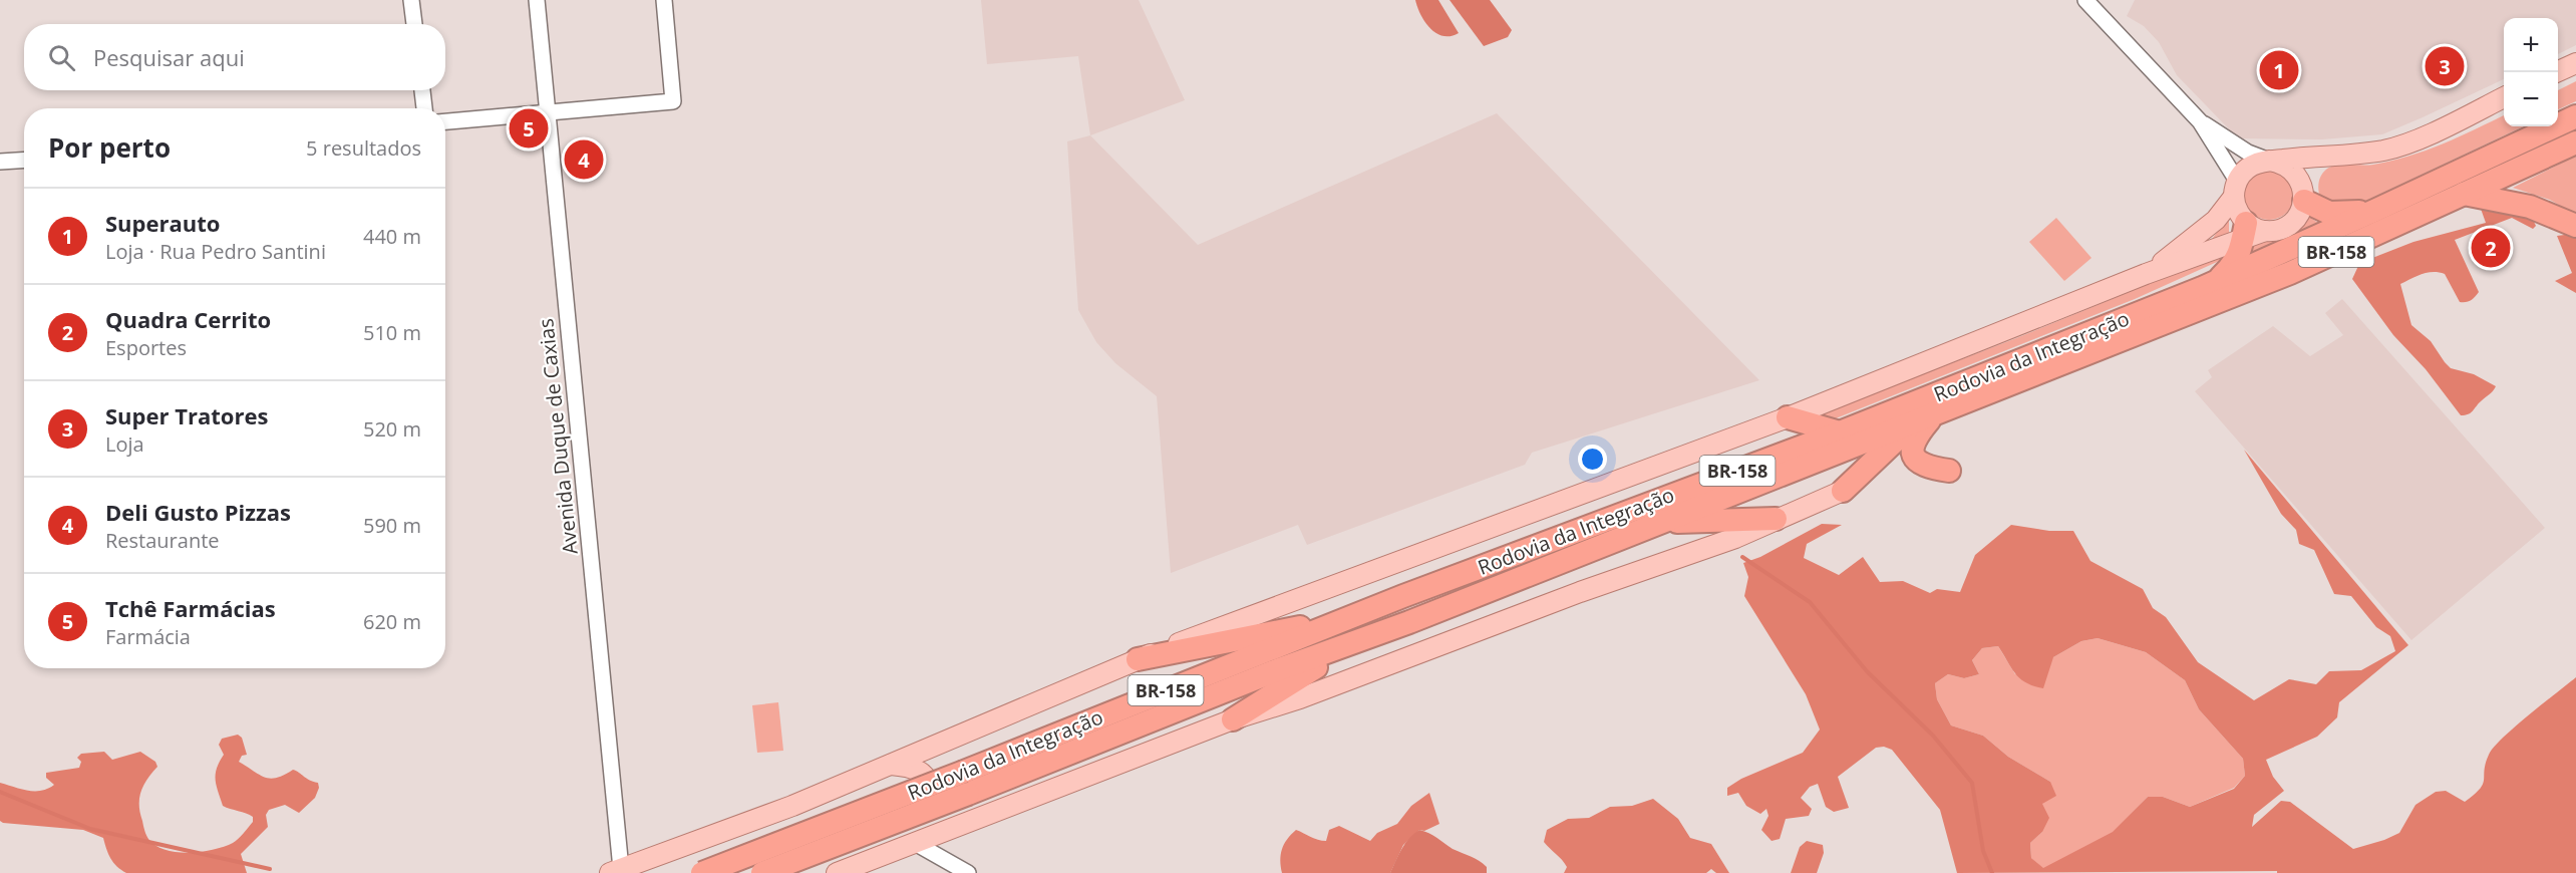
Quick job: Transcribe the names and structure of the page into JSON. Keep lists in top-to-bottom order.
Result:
{
  "streets": {
    "highway": ["BR-158", "Rodovia da Integração"],
    "street": ["Avenida Duque de Caxias"]
  },
  "crossings": [
    ["BR-158", "Rodovia da Integração"],
    ["BR-158", "Avenida Duque de Caxias"]
  ],
  "page": {
    "map_buttons": ["+", "−"],
    "search": "Pesquisar aqui",
    "pins": [
      "3",
      "1",
      "5",
      "4",
      "2"
    ],
    "heading": ["Por perto", "5 resultados"],
    "list": [
      {
        "mark": "1",
        "name": "Superauto",
        "note": "Loja · Rua Pedro Santini",
        "value": "440 m"
      },
      {
        "mark": "2",
        "name": "Quadra Cerrito",
        "note": "Esportes",
        "value": "510 m"
      },
      {
        "mark": "3",
        "name": "Super Tratores",
        "note": "Loja",
        "value": "520 m"
      },
      {
        "mark": "4",
        "name": "Deli Gusto Pizzas",
        "note": "Restaurante",
        "value": "590 m"
      },
      {
        "mark": "5",
        "name": "Tchê Farmácias",
        "note": "Farmácia",
        "value": "620 m"
      }
    ]
  }
}
